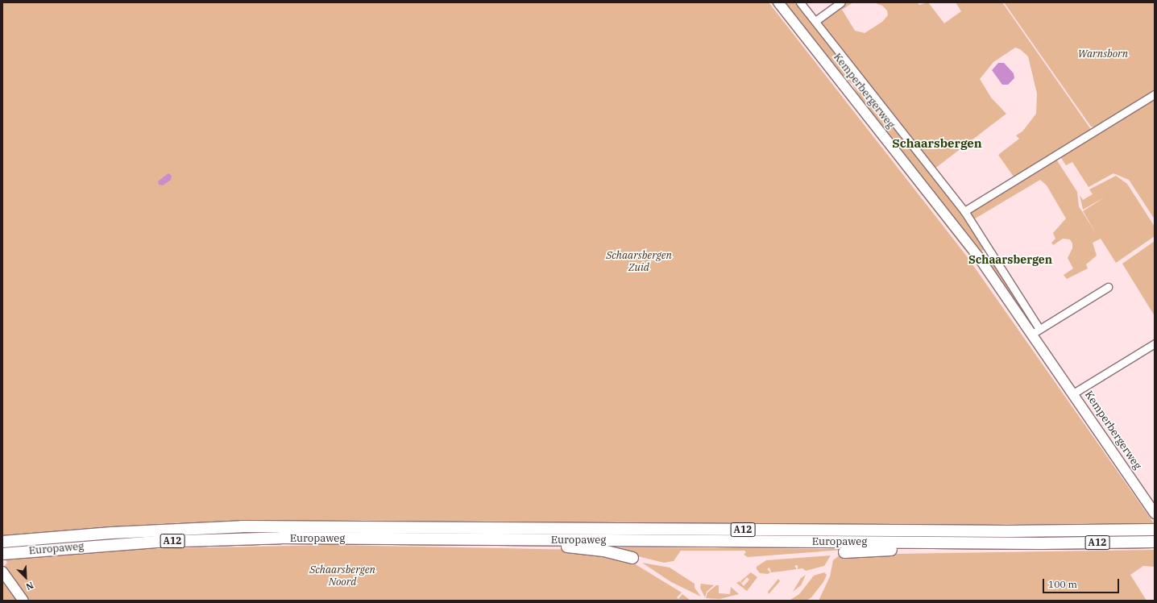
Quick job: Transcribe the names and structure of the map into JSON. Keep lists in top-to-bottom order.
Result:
{
  "streets": {
    "highway": ["A12", "Europaweg"],
    "main road": ["Kemperbergerweg"]
  },
  "crossings": [
    ["A12", "Europaweg"]
  ],
  "districts": ["Schaarsbergen", "Schaarsbergen"],
  "parks": ["Warnsborn", "Schaarsbergen Zuid", "Schaarsbergen Noord"],
  "scale_bar": "100 m",
  "north": "bottom right"
}
